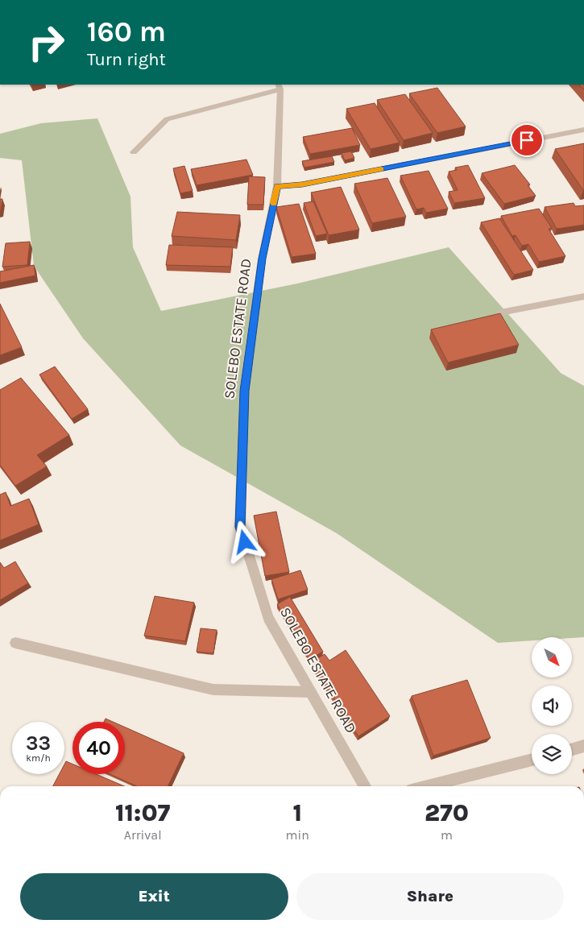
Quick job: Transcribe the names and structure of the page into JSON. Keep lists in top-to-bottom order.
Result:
{
  "streets": {
    "street": ["SOLEBO ESTATE ROAD"]
  },
  "north": "bottom right",
  "page": {
    "turn": ["160 m", "Turn right"],
    "speed": "33 km/h",
    "limit": "40",
    "eta": [
      "11:07",
      "Arrival",
      "1",
      "min",
      "270",
      "m"
    ],
    "buttons": ["Exit", "Share"]
  }
}
